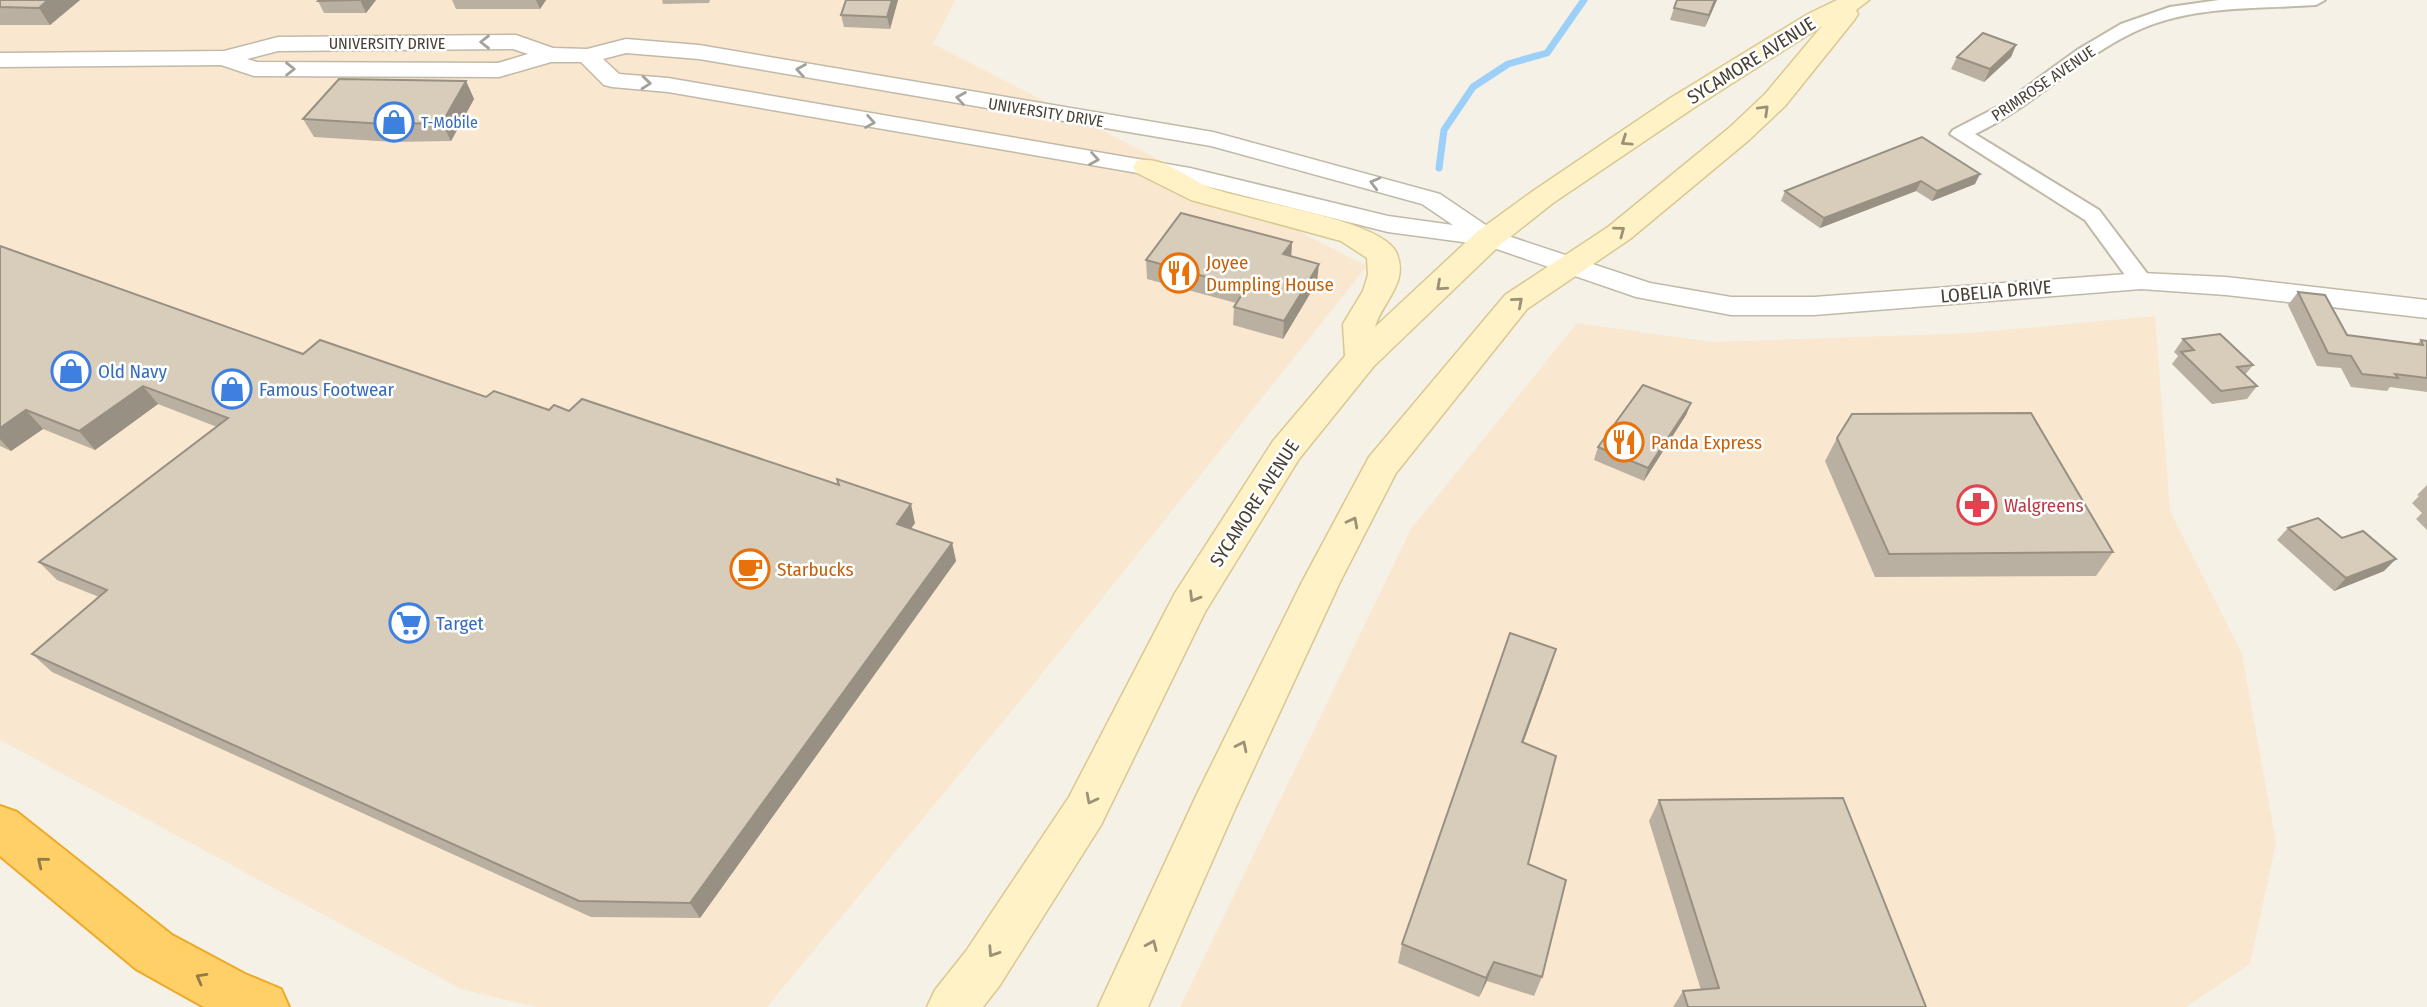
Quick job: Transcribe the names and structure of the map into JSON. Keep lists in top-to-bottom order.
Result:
{
  "streets": {
    "main road": ["SYCAMORE AVENUE"],
    "street": ["UNIVERSITY DRIVE", "PRIMROSE AVENUE", "LOBELIA DRIVE"]
  },
  "crossings": [
    ["UNIVERSITY DRIVE", "SYCAMORE AVENUE"],
    ["UNIVERSITY DRIVE", "LOBELIA DRIVE"],
    ["SYCAMORE AVENUE", "LOBELIA DRIVE"],
    ["PRIMROSE AVENUE", "LOBELIA DRIVE"]
  ],
  "places": {
    "shop": ["T-Mobile", "Old Navy", "Famous Footwear"],
    "restaurant": ["Joyee Dumpling House", "Panda Express"],
    "pharmacy": ["Walgreens"],
    "cafe": ["Starbucks"],
    "supermarket": ["Target"]
  }
}
